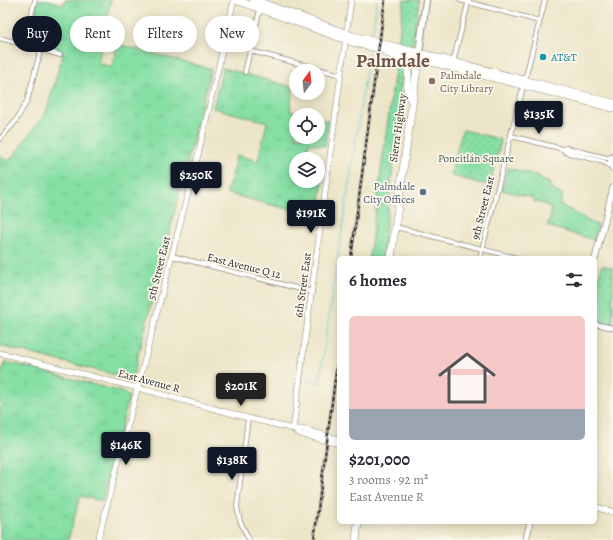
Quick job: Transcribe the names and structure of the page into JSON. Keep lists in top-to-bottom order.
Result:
{
  "streets": {
    "highway": ["Sierra Highway"],
    "street": [
      "9th Street East",
      "East Avenue Q 12",
      "5th Street East",
      "6th Street East",
      "East Avenue R"
    ]
  },
  "crossings": [
    ["East Avenue Q 12", "5th Street East"],
    ["East Avenue Q 12", "6th Street East"],
    ["5th Street East", "East Avenue R"],
    ["6th Street East", "East Avenue R"]
  ],
  "districts": ["Palmdale"],
  "parks": ["Poncitlán Square"],
  "places": ["AT&T", "Palmdale City Library", "Palmdale City Offices"],
  "north": "top",
  "page": {
    "chip": [
      "Buy",
      "Rent",
      "Filters",
      "New"
    ],
    "price": [
      "$135K",
      "$250K",
      "$191K",
      "$201K",
      "$146K",
      "$138K"
    ],
    "heading": "6 homes",
    "list": [
      {
        "name": "$201,000",
        "note": "3 rooms · 92 m² · East Avenue R"
      }
    ]
  }
}
